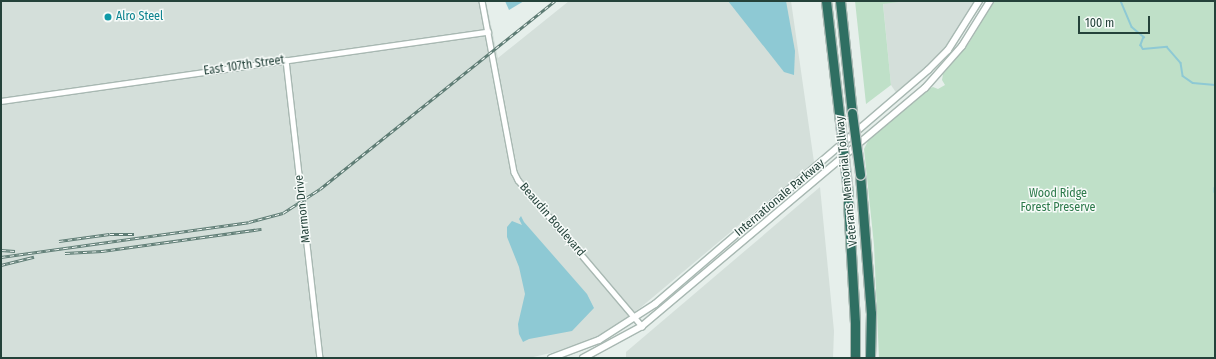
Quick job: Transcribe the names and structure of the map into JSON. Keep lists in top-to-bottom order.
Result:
{
  "streets": {
    "highway": ["Veterans Memorial Tollway"],
    "street": [
      "East 107th Street",
      "Internationale Parkway",
      "Marmon Drive",
      "Beaudin Boulevard"
    ]
  },
  "crossings": [
    ["East 107th Street", "Marmon Drive"],
    ["East 107th Street", "Beaudin Boulevard"],
    ["Internationale Parkway", "Beaudin Boulevard"]
  ],
  "parks": ["Wood Ridge Forest Preserve"],
  "places": ["Alro Steel"],
  "scale_bar": "100 m"
}
